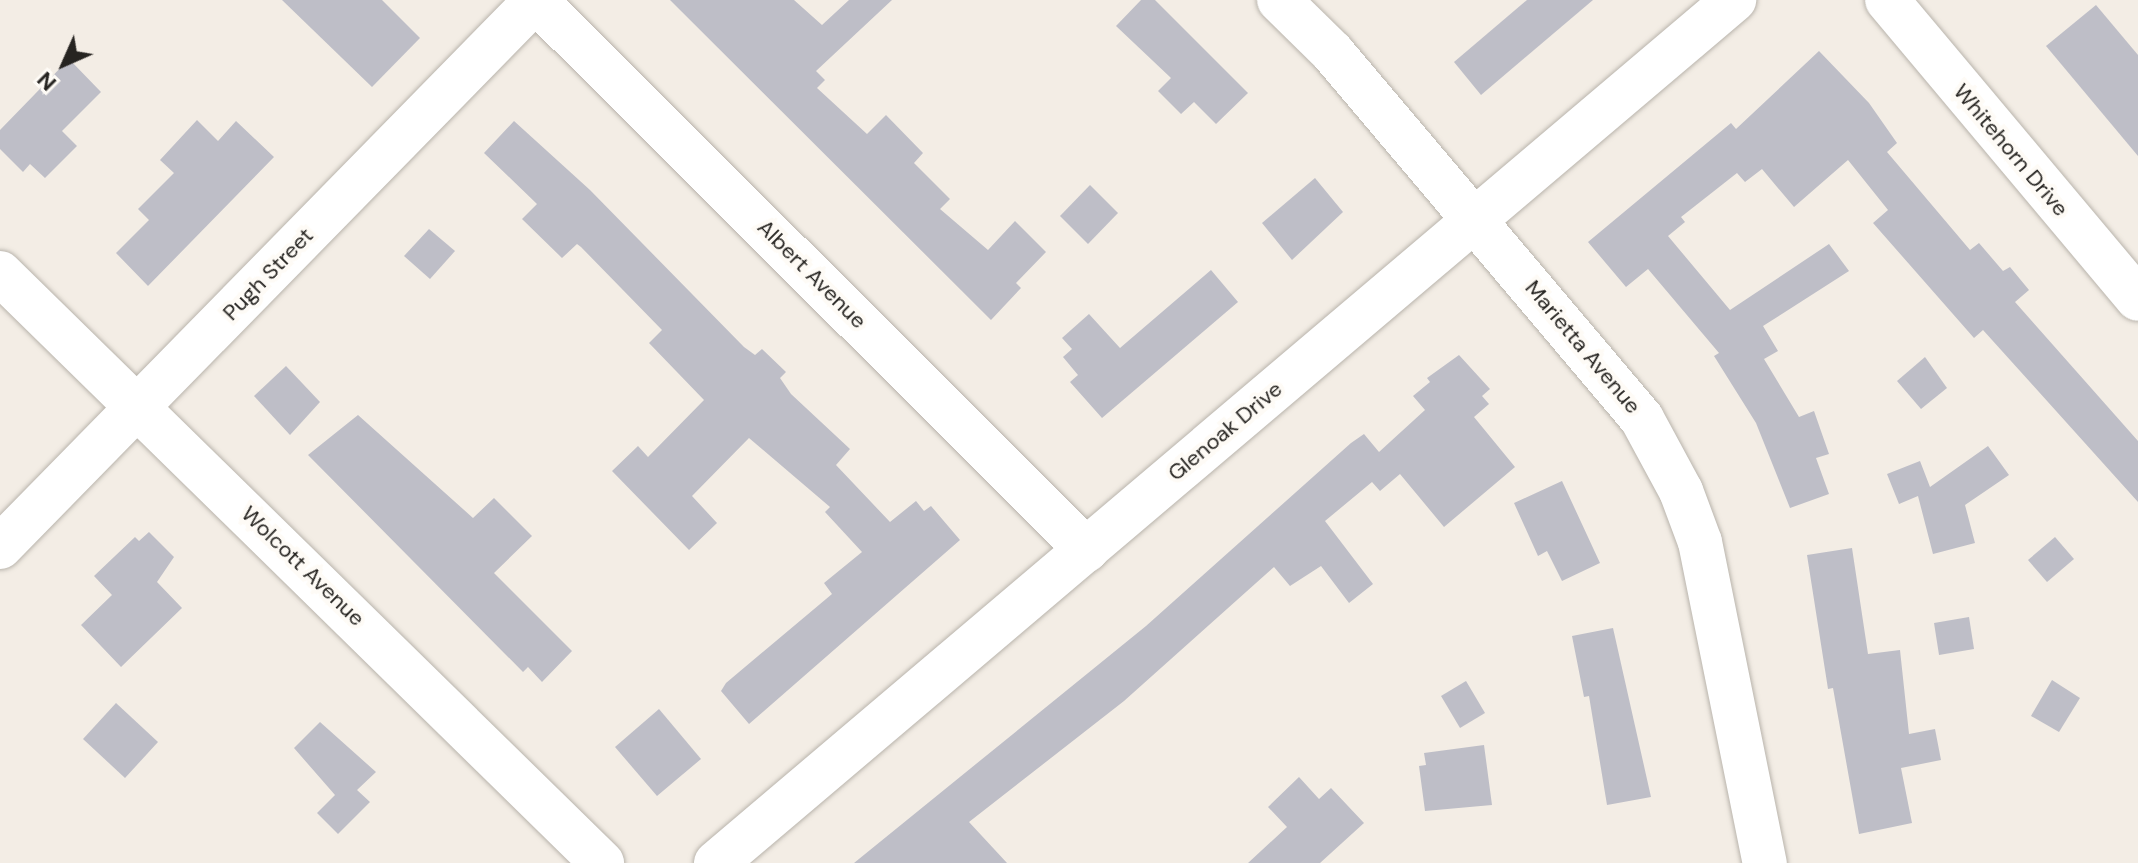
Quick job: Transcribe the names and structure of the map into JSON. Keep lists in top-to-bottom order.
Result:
{
  "streets": {
    "street": [
      "Whitehorn Drive",
      "Pugh Street",
      "Albert Avenue",
      "Marietta Avenue",
      "Glenoak Drive",
      "Wolcott Avenue"
    ]
  },
  "crossings": [
    ["Pugh Street", "Albert Avenue"],
    ["Pugh Street", "Wolcott Avenue"],
    ["Albert Avenue", "Glenoak Drive"],
    ["Marietta Avenue", "Glenoak Drive"]
  ],
  "north": "bottom left"
}
